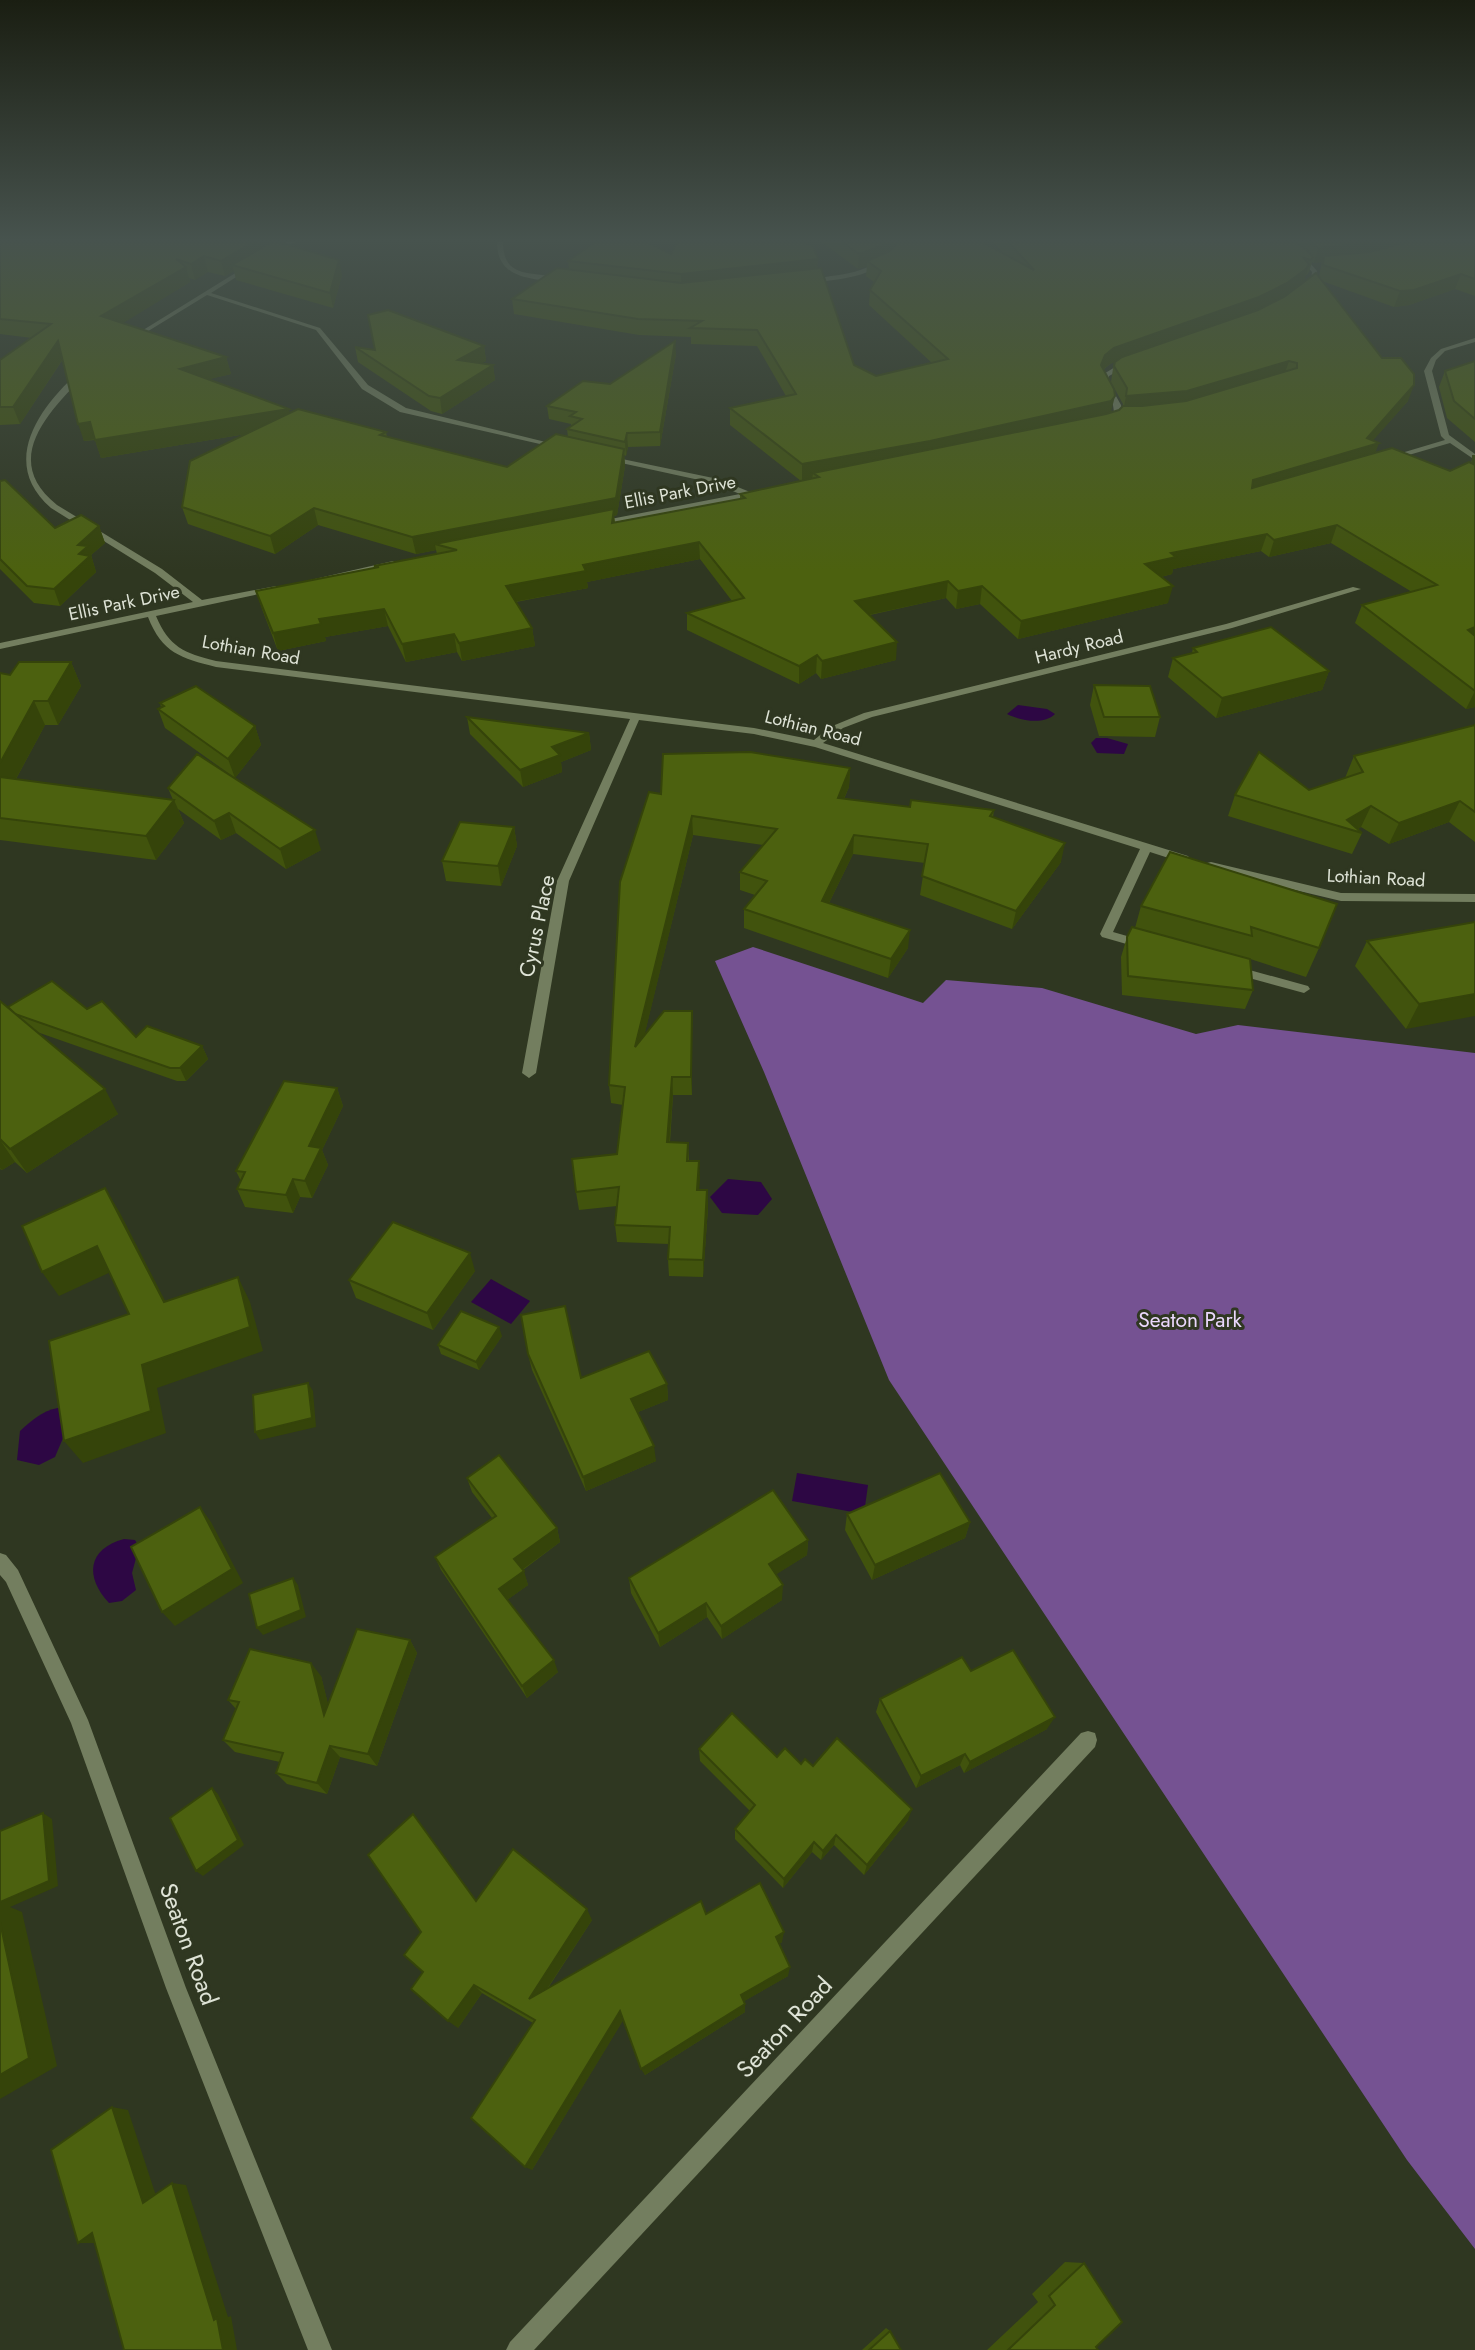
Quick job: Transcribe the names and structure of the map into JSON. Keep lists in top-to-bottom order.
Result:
{
  "streets": {
    "street": [
      "Ellis Park Drive",
      "Hardy Road",
      "Lothian Road",
      "Cyrus Place",
      "Seaton Road"
    ]
  },
  "crossings": [
    ["Ellis Park Drive", "Lothian Road"],
    ["Hardy Road", "Lothian Road"],
    ["Lothian Road", "Cyrus Place"]
  ],
  "parks": ["Seaton Park"]
}
